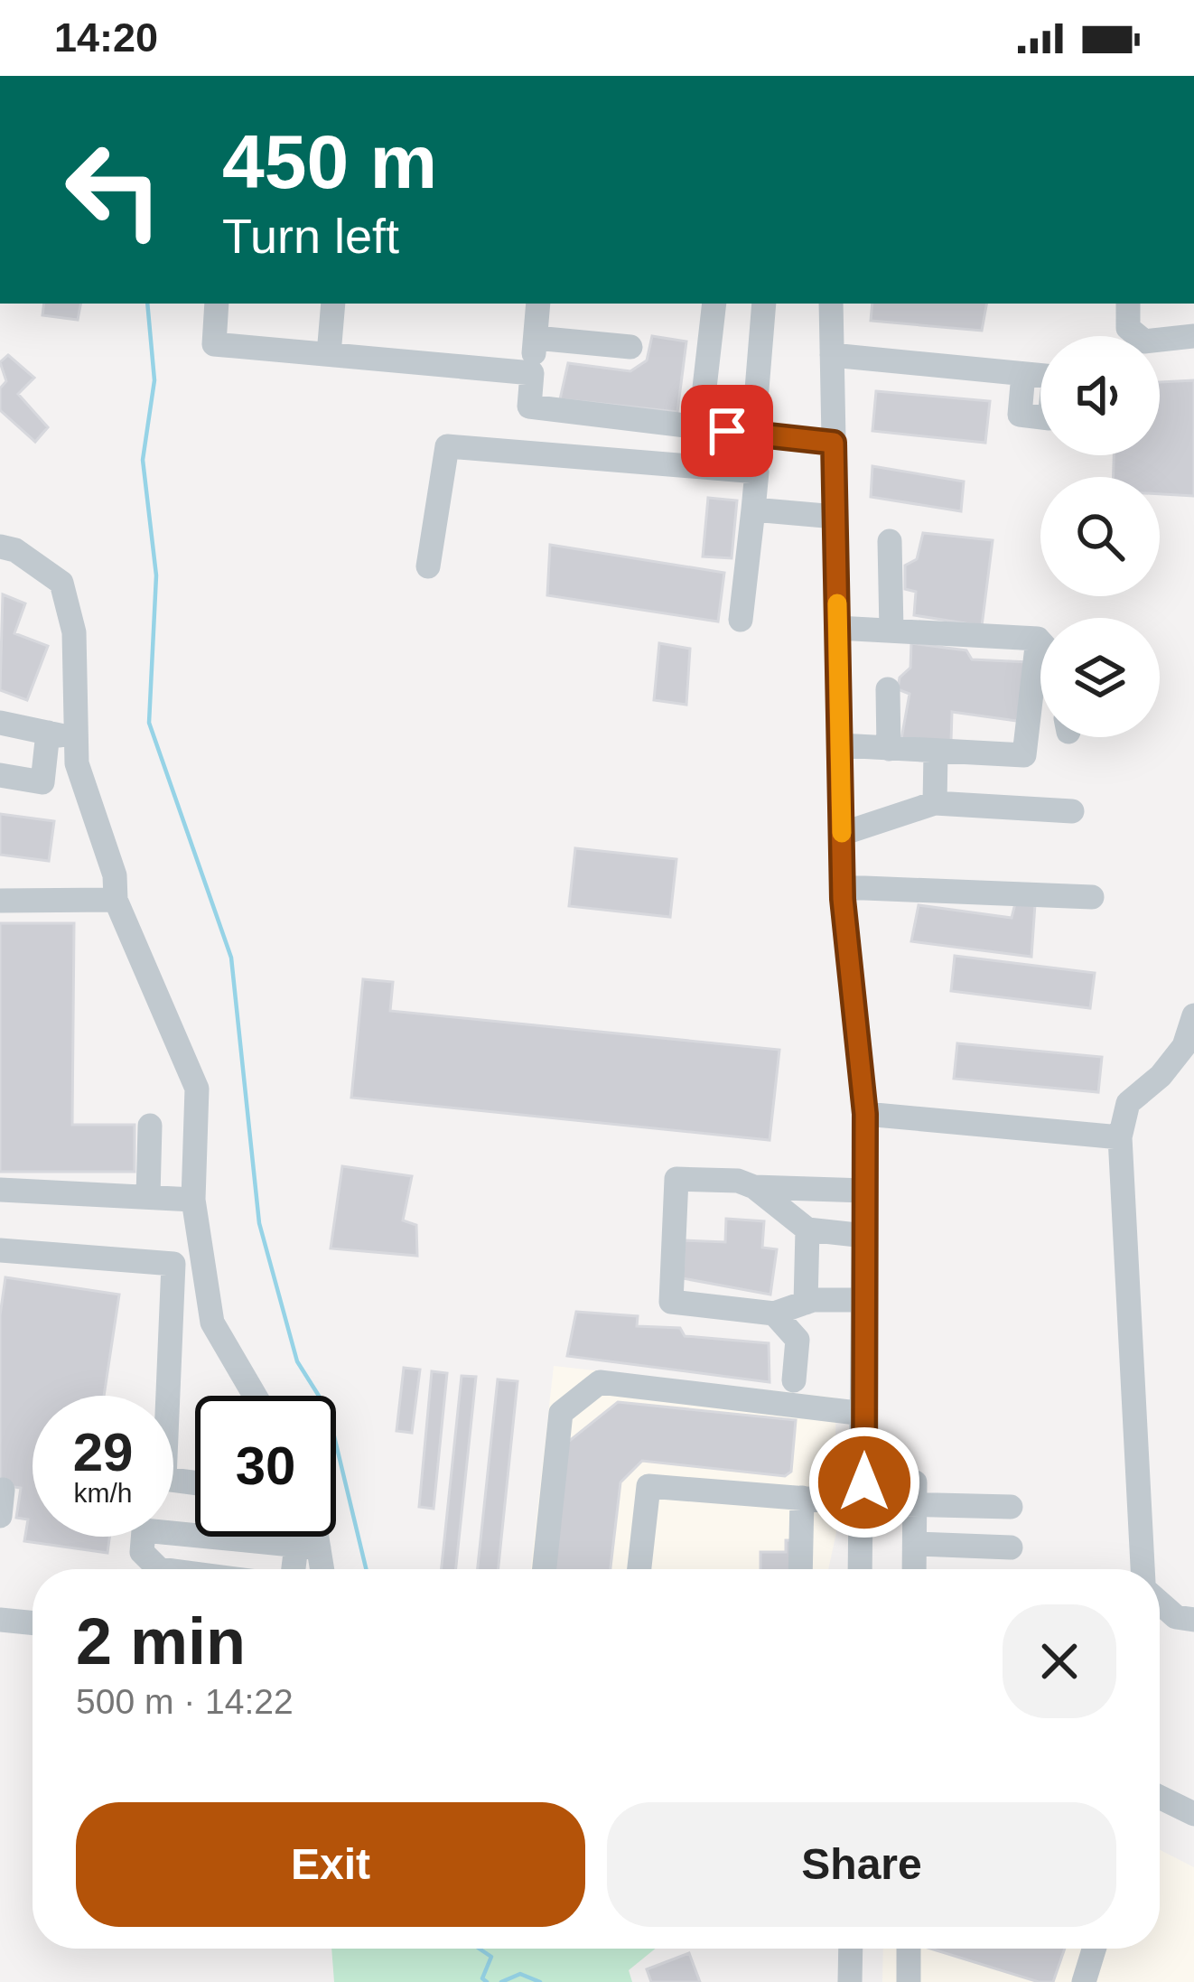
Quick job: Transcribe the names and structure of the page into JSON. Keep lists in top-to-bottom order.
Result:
{
  "page": {
    "status": "14:20",
    "turn": ["450 m", "Turn left"],
    "speed": "29 km/h",
    "limit": "30",
    "heading": ["2 min", "500 m · 14:22"],
    "buttons": ["Exit", "Share"]
  }
}
